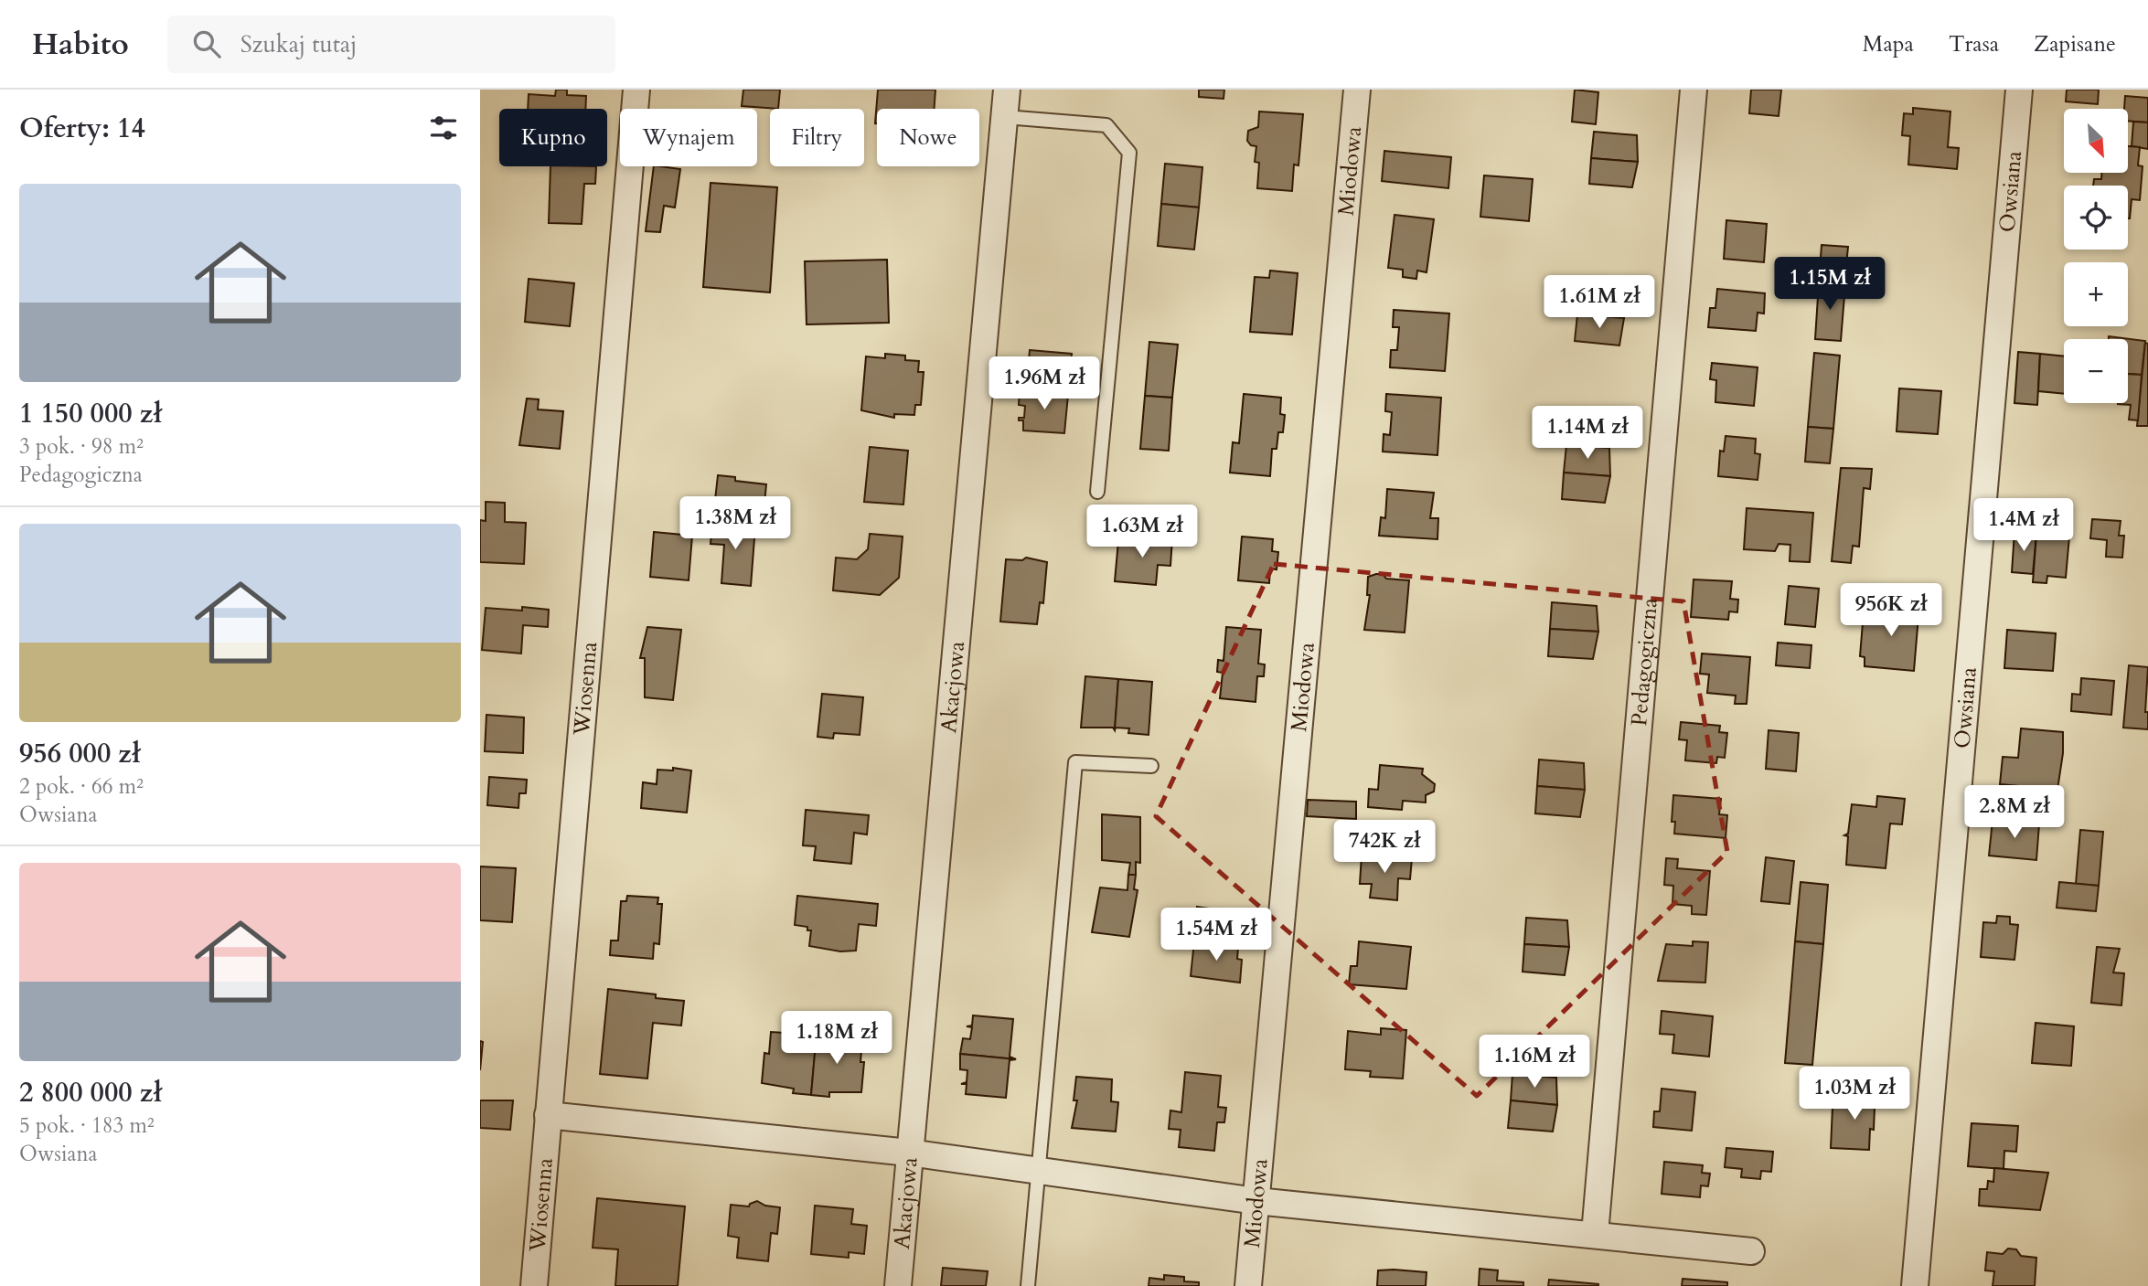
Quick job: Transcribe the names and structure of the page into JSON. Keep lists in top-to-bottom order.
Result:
{
  "streets": {
    "street": [
      "Miodowa",
      "Owsiana",
      "Pedagogiczna",
      "Wiosenna",
      "Akacjowa"
    ]
  },
  "north": "bottom right",
  "page": {
    "header": "Habito",
    "search": "Szukaj tutaj",
    "nav": ["Mapa", "Trasa", "Zapisane"],
    "heading": "Oferty: 14",
    "map_buttons": ["+", "−"],
    "chip": [
      "Kupno",
      "Wynajem",
      "Filtry",
      "Nowe"
    ],
    "list": [
      {
        "name": "1 150 000 zł",
        "note": "3 pok. · 98 m² · Pedagogiczna"
      },
      {
        "name": "956 000 zł",
        "note": "2 pok. · 66 m² · Owsiana"
      },
      {
        "name": "2 800 000 zł",
        "note": "5 pok. · 183 m² · Owsiana"
      }
    ],
    "price": [
      "1.15M zł",
      "1.61M zł",
      "1.96M zł",
      "1.14M zł",
      "1.38M zł",
      "1.4M zł",
      "1.63M zł",
      "956K zł",
      "2.8M zł",
      "742K zł",
      "1.54M zł",
      "1.18M zł",
      "1.16M zł",
      "1.03M zł"
    ]
  }
}
